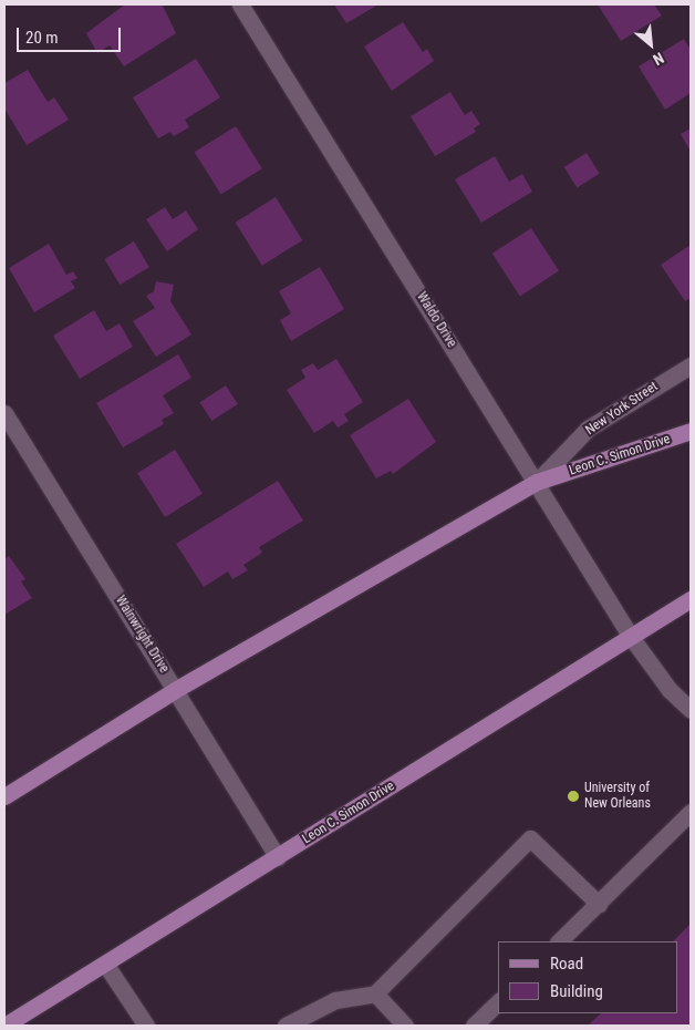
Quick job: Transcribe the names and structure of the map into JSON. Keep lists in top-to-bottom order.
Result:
{
  "streets": {
    "main road": ["Leon C. Simon Drive"],
    "street": ["Waldo Drive", "New York Street", "Wainwright Drive"]
  },
  "crossings": [
    ["Waldo Drive", "New York Street"],
    ["Waldo Drive", "Leon C. Simon Drive"],
    ["New York Street", "Leon C. Simon Drive"],
    ["Leon C. Simon Drive", "Wainwright Drive"]
  ],
  "places": ["University of New Orleans"],
  "legend": ["Road", "Building"],
  "scale_bar": "20 m",
  "north": "bottom right"
}
